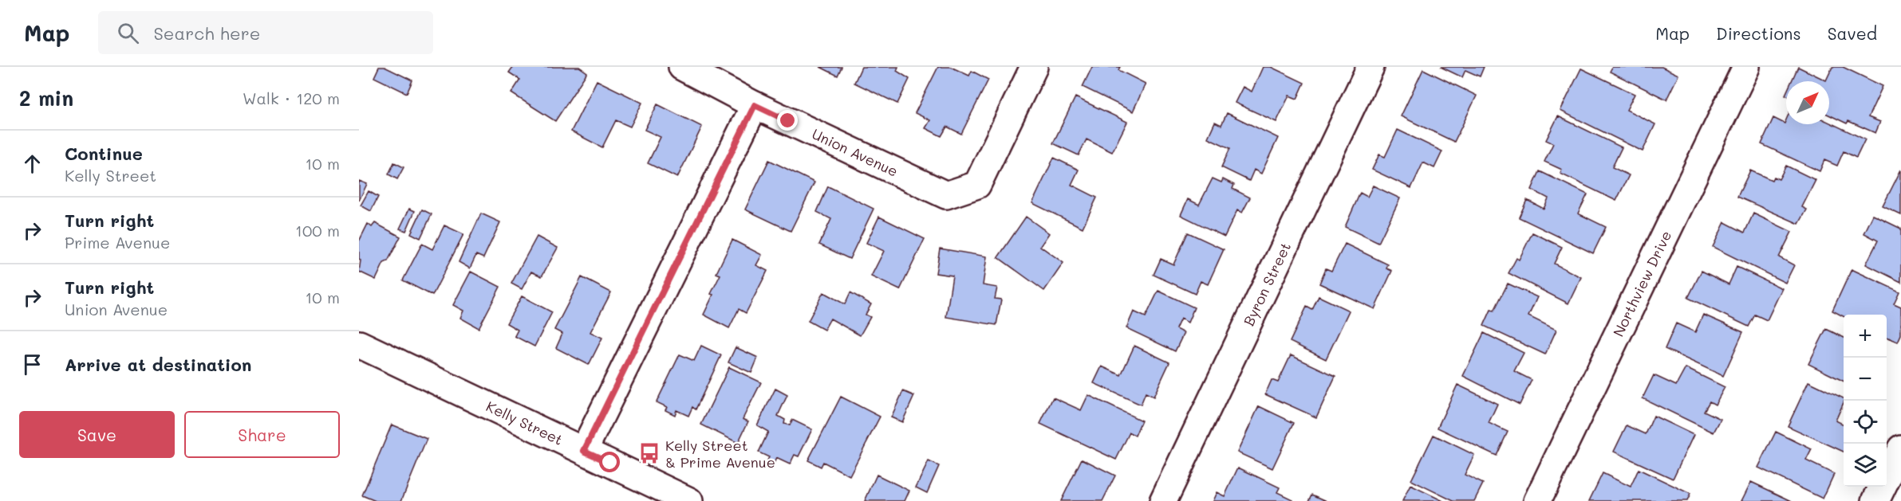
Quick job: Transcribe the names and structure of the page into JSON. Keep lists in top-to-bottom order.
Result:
{
  "streets": {
    "street": [
      "Union Avenue",
      "Byron Street",
      "Northview Drive",
      "Kelly Street"
    ]
  },
  "places": {
    "bus stop": ["Kelly Street & Prime Avenue"]
  },
  "north": "top right",
  "page": {
    "header": "Map",
    "search": "Search here",
    "nav": ["Map", "Directions", "Saved"],
    "heading": ["2 min", "Walk · 120 m"],
    "list": [
      ["Continue", "Kelly Street", "10 m"],
      ["Turn right", "Prime Avenue", "100 m"],
      ["Turn right", "Union Avenue", "10 m"],
      "Arrive at destination"
    ],
    "map_buttons": ["+", "−"],
    "buttons": ["Save", "Share"]
  }
}
